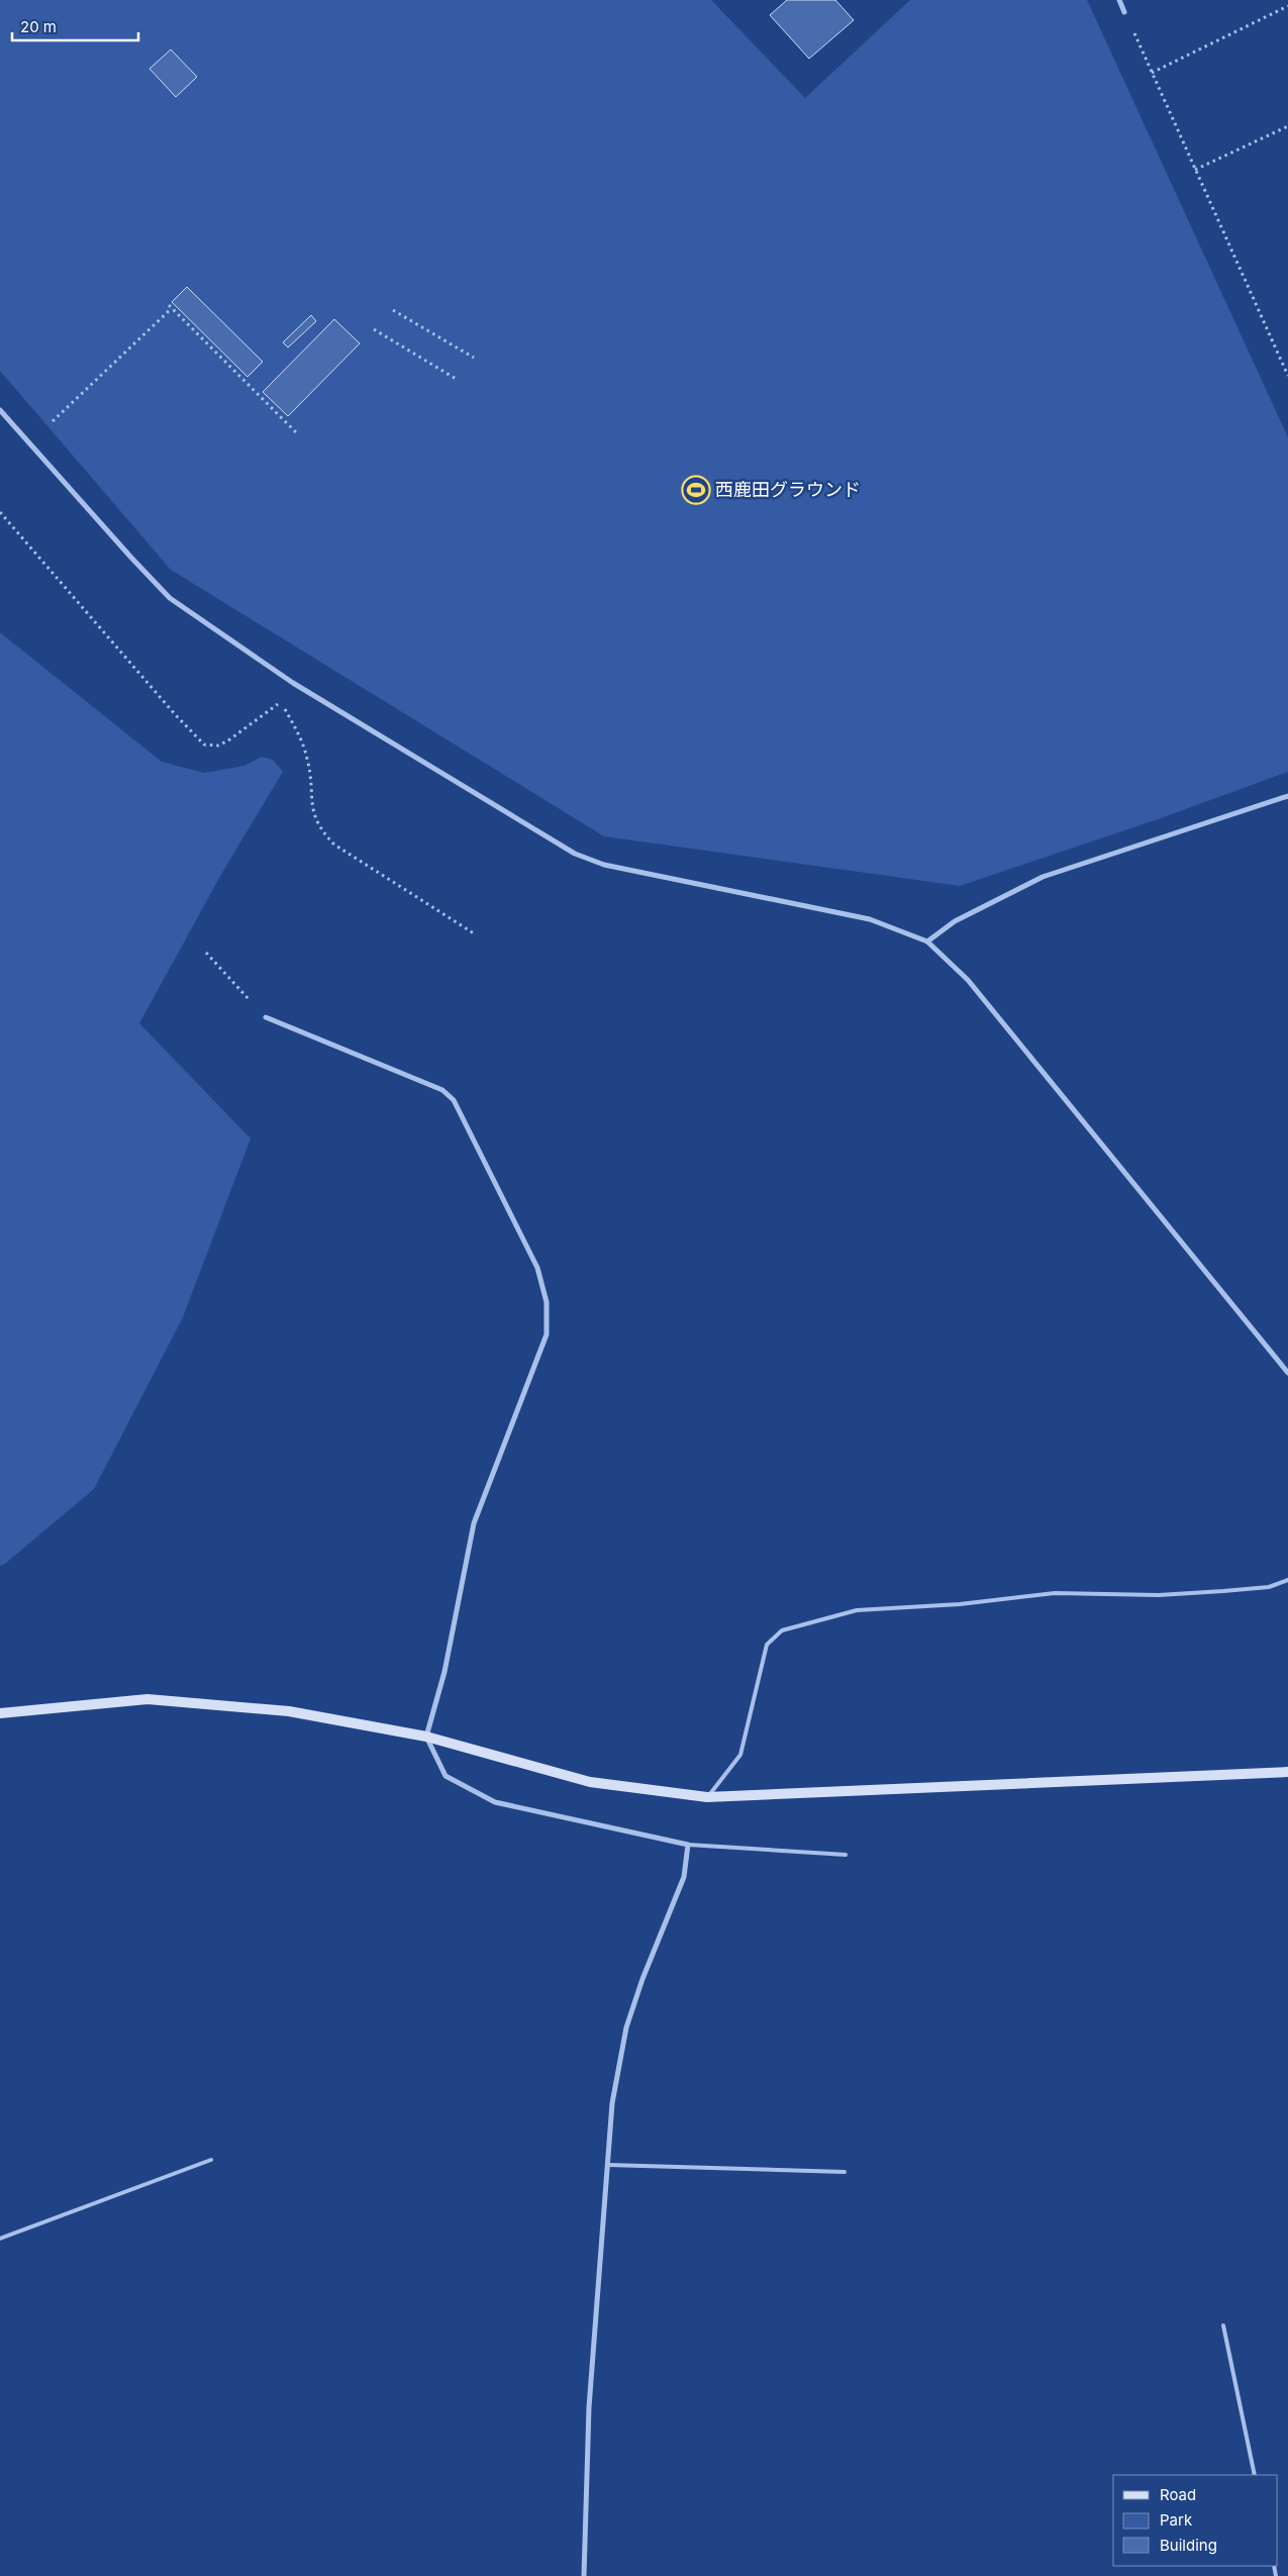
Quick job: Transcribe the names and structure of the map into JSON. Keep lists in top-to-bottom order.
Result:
{
  "places": {
    "sports": ["西鹿田グラウンド"]
  },
  "legend": ["Road", "Park", "Building"],
  "scale_bar": "20 m"
}
